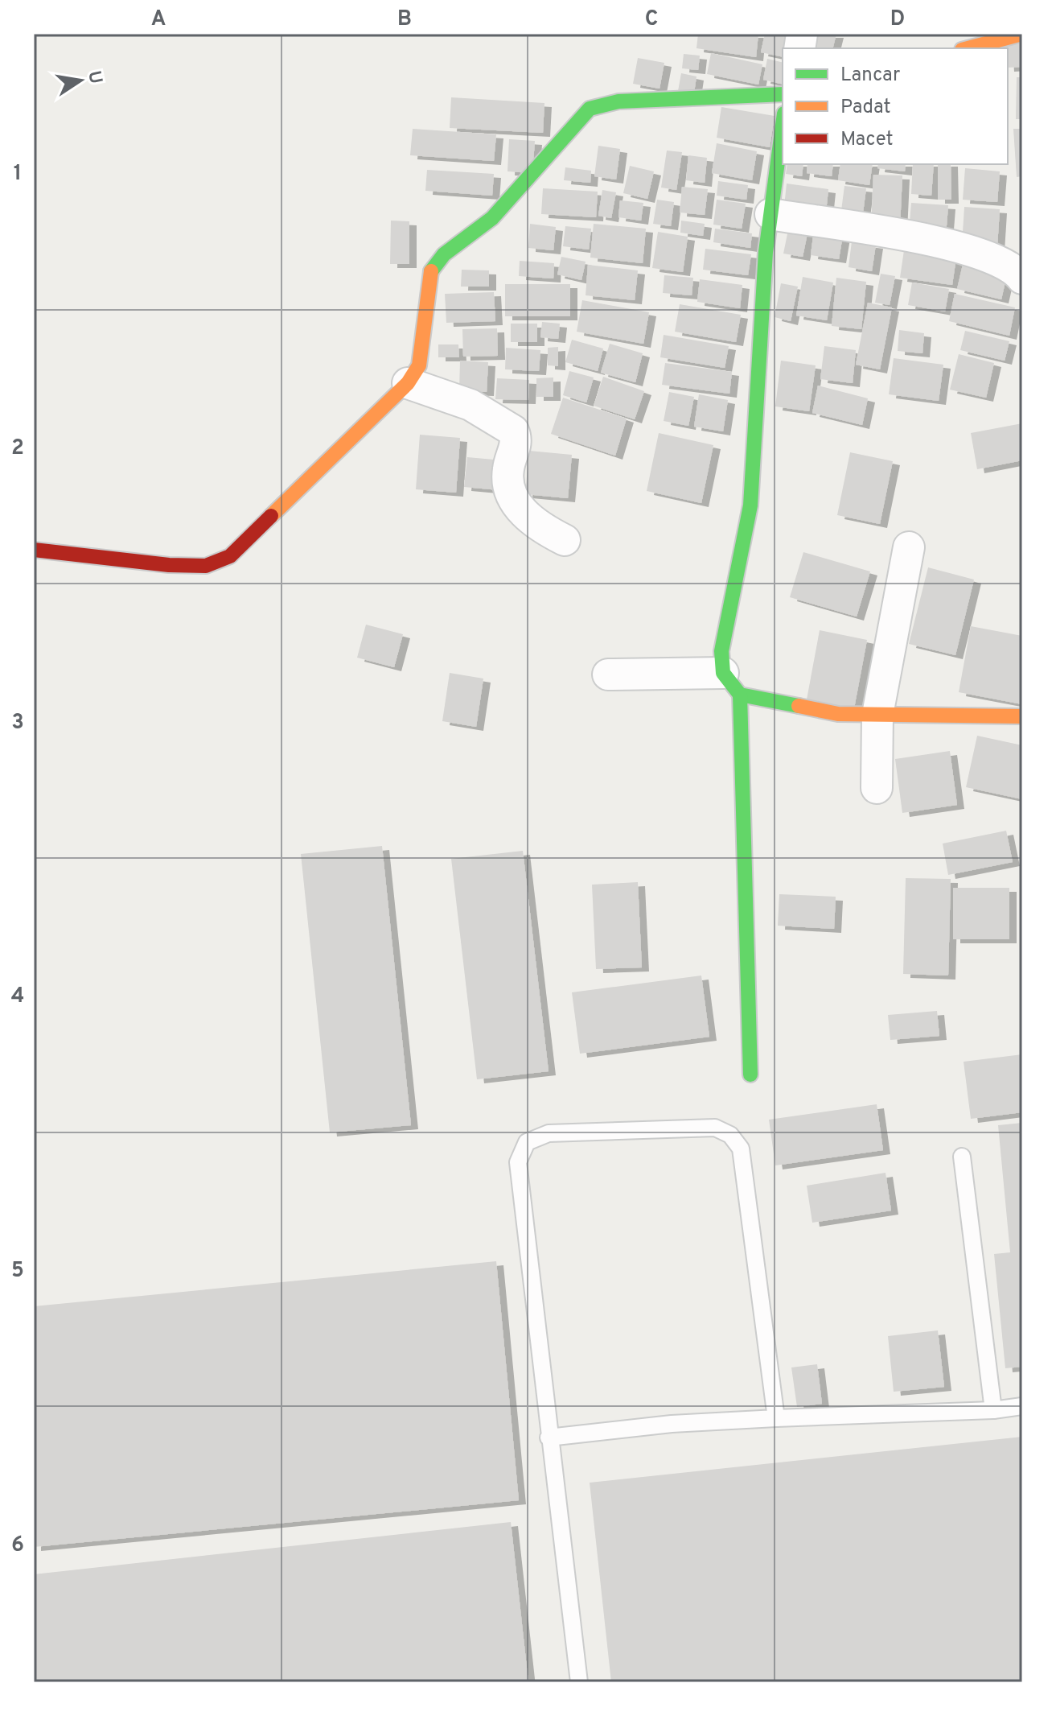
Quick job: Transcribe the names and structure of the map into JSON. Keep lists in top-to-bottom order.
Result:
{
  "legend": ["Lancar", "Padat", "Macet"],
  "north": "right",
  "grid": {
    "columns": [
      "A",
      "B",
      "C",
      "D"
    ],
    "rows": [
      "1",
      "2",
      "3",
      "4",
      "5",
      "6"
    ]
  }
}
